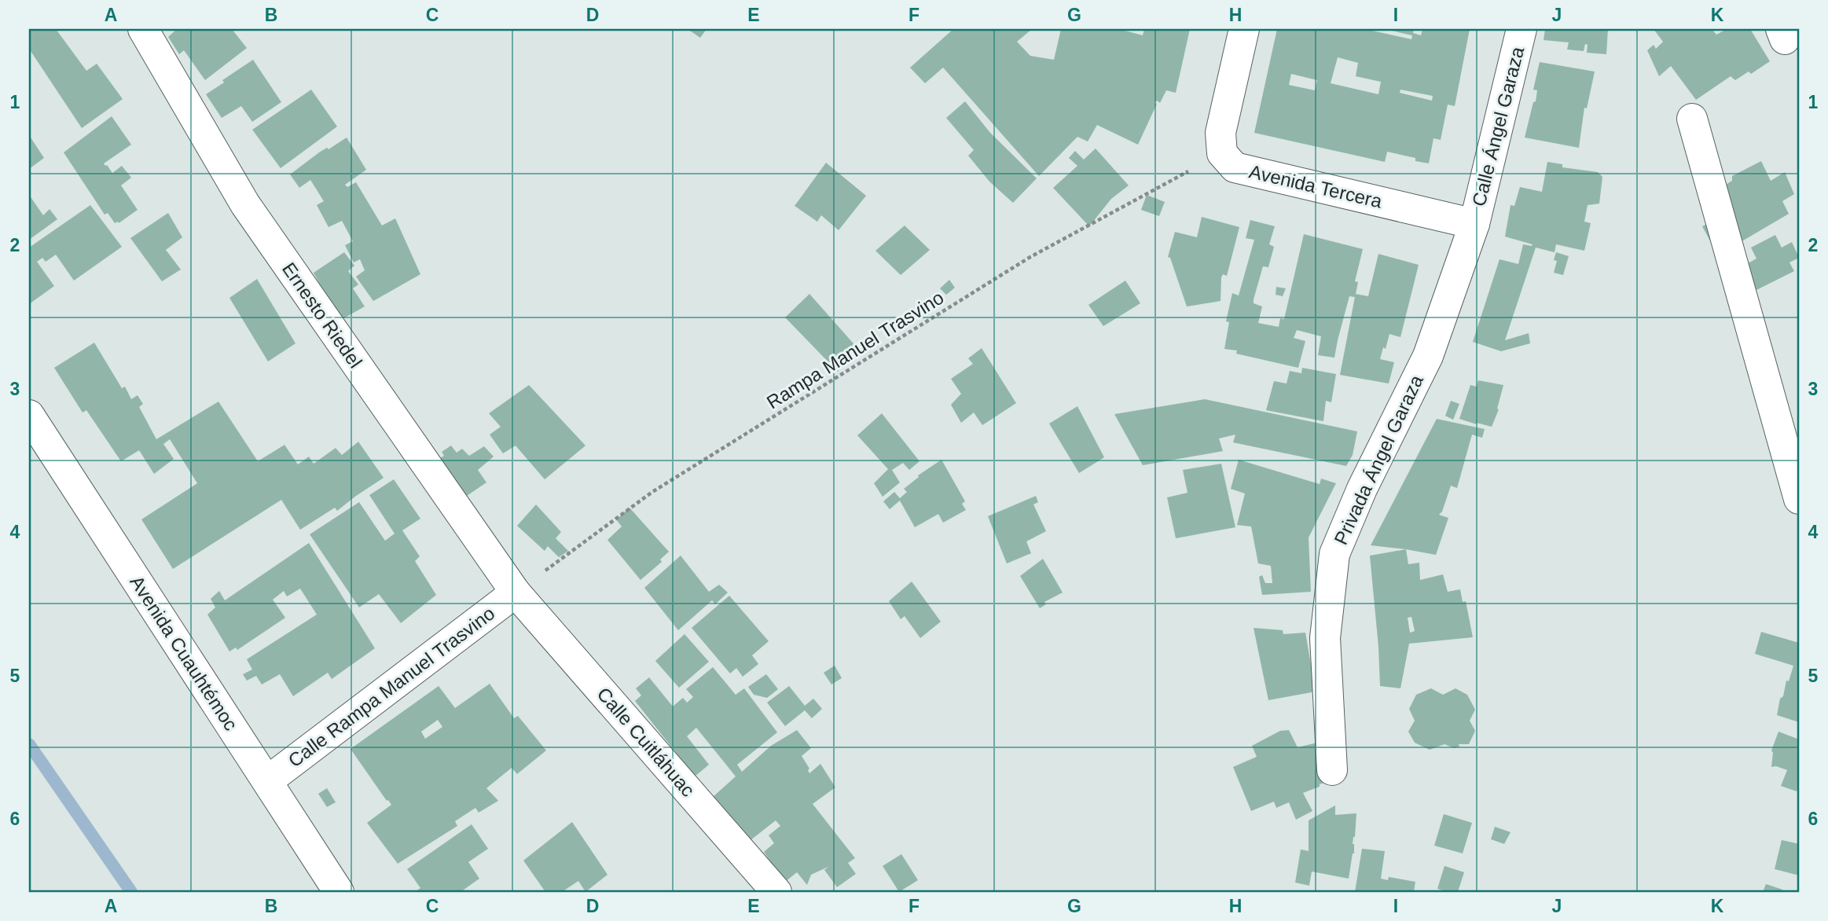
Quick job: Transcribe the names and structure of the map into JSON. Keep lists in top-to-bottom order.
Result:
{
  "streets": {
    "street": [
      "Calle Ángel Garaza",
      "Avenida Tercera",
      "Ernesto Riedel",
      "Privada Ángel Garaza",
      "Avenida Cuauhtémoc",
      "Calle Rampa Manuel Trasvino",
      "Calle Cuitláhuac"
    ],
    "path": ["Rampa Manuel Trasvino"]
  },
  "crossings": [
    ["Calle Ángel Garaza", "Avenida Tercera"],
    ["Calle Ángel Garaza", "Privada Ángel Garaza"],
    ["Avenida Tercera", "Rampa Manuel Trasvino"],
    ["Avenida Tercera", "Privada Ángel Garaza"],
    ["Ernesto Riedel", "Rampa Manuel Trasvino"],
    ["Ernesto Riedel", "Calle Rampa Manuel Trasvino"],
    ["Ernesto Riedel", "Calle Cuitláhuac"],
    ["Rampa Manuel Trasvino", "Calle Rampa Manuel Trasvino"],
    ["Rampa Manuel Trasvino", "Calle Cuitláhuac"],
    ["Avenida Cuauhtémoc", "Calle Rampa Manuel Trasvino"],
    ["Calle Rampa Manuel Trasvino", "Calle Cuitláhuac"]
  ],
  "grid": {
    "columns": [
      "A",
      "B",
      "C",
      "D",
      "E",
      "F",
      "G",
      "H",
      "I",
      "J",
      "K"
    ],
    "rows": [
      "1",
      "2",
      "3",
      "4",
      "5",
      "6"
    ]
  }
}
